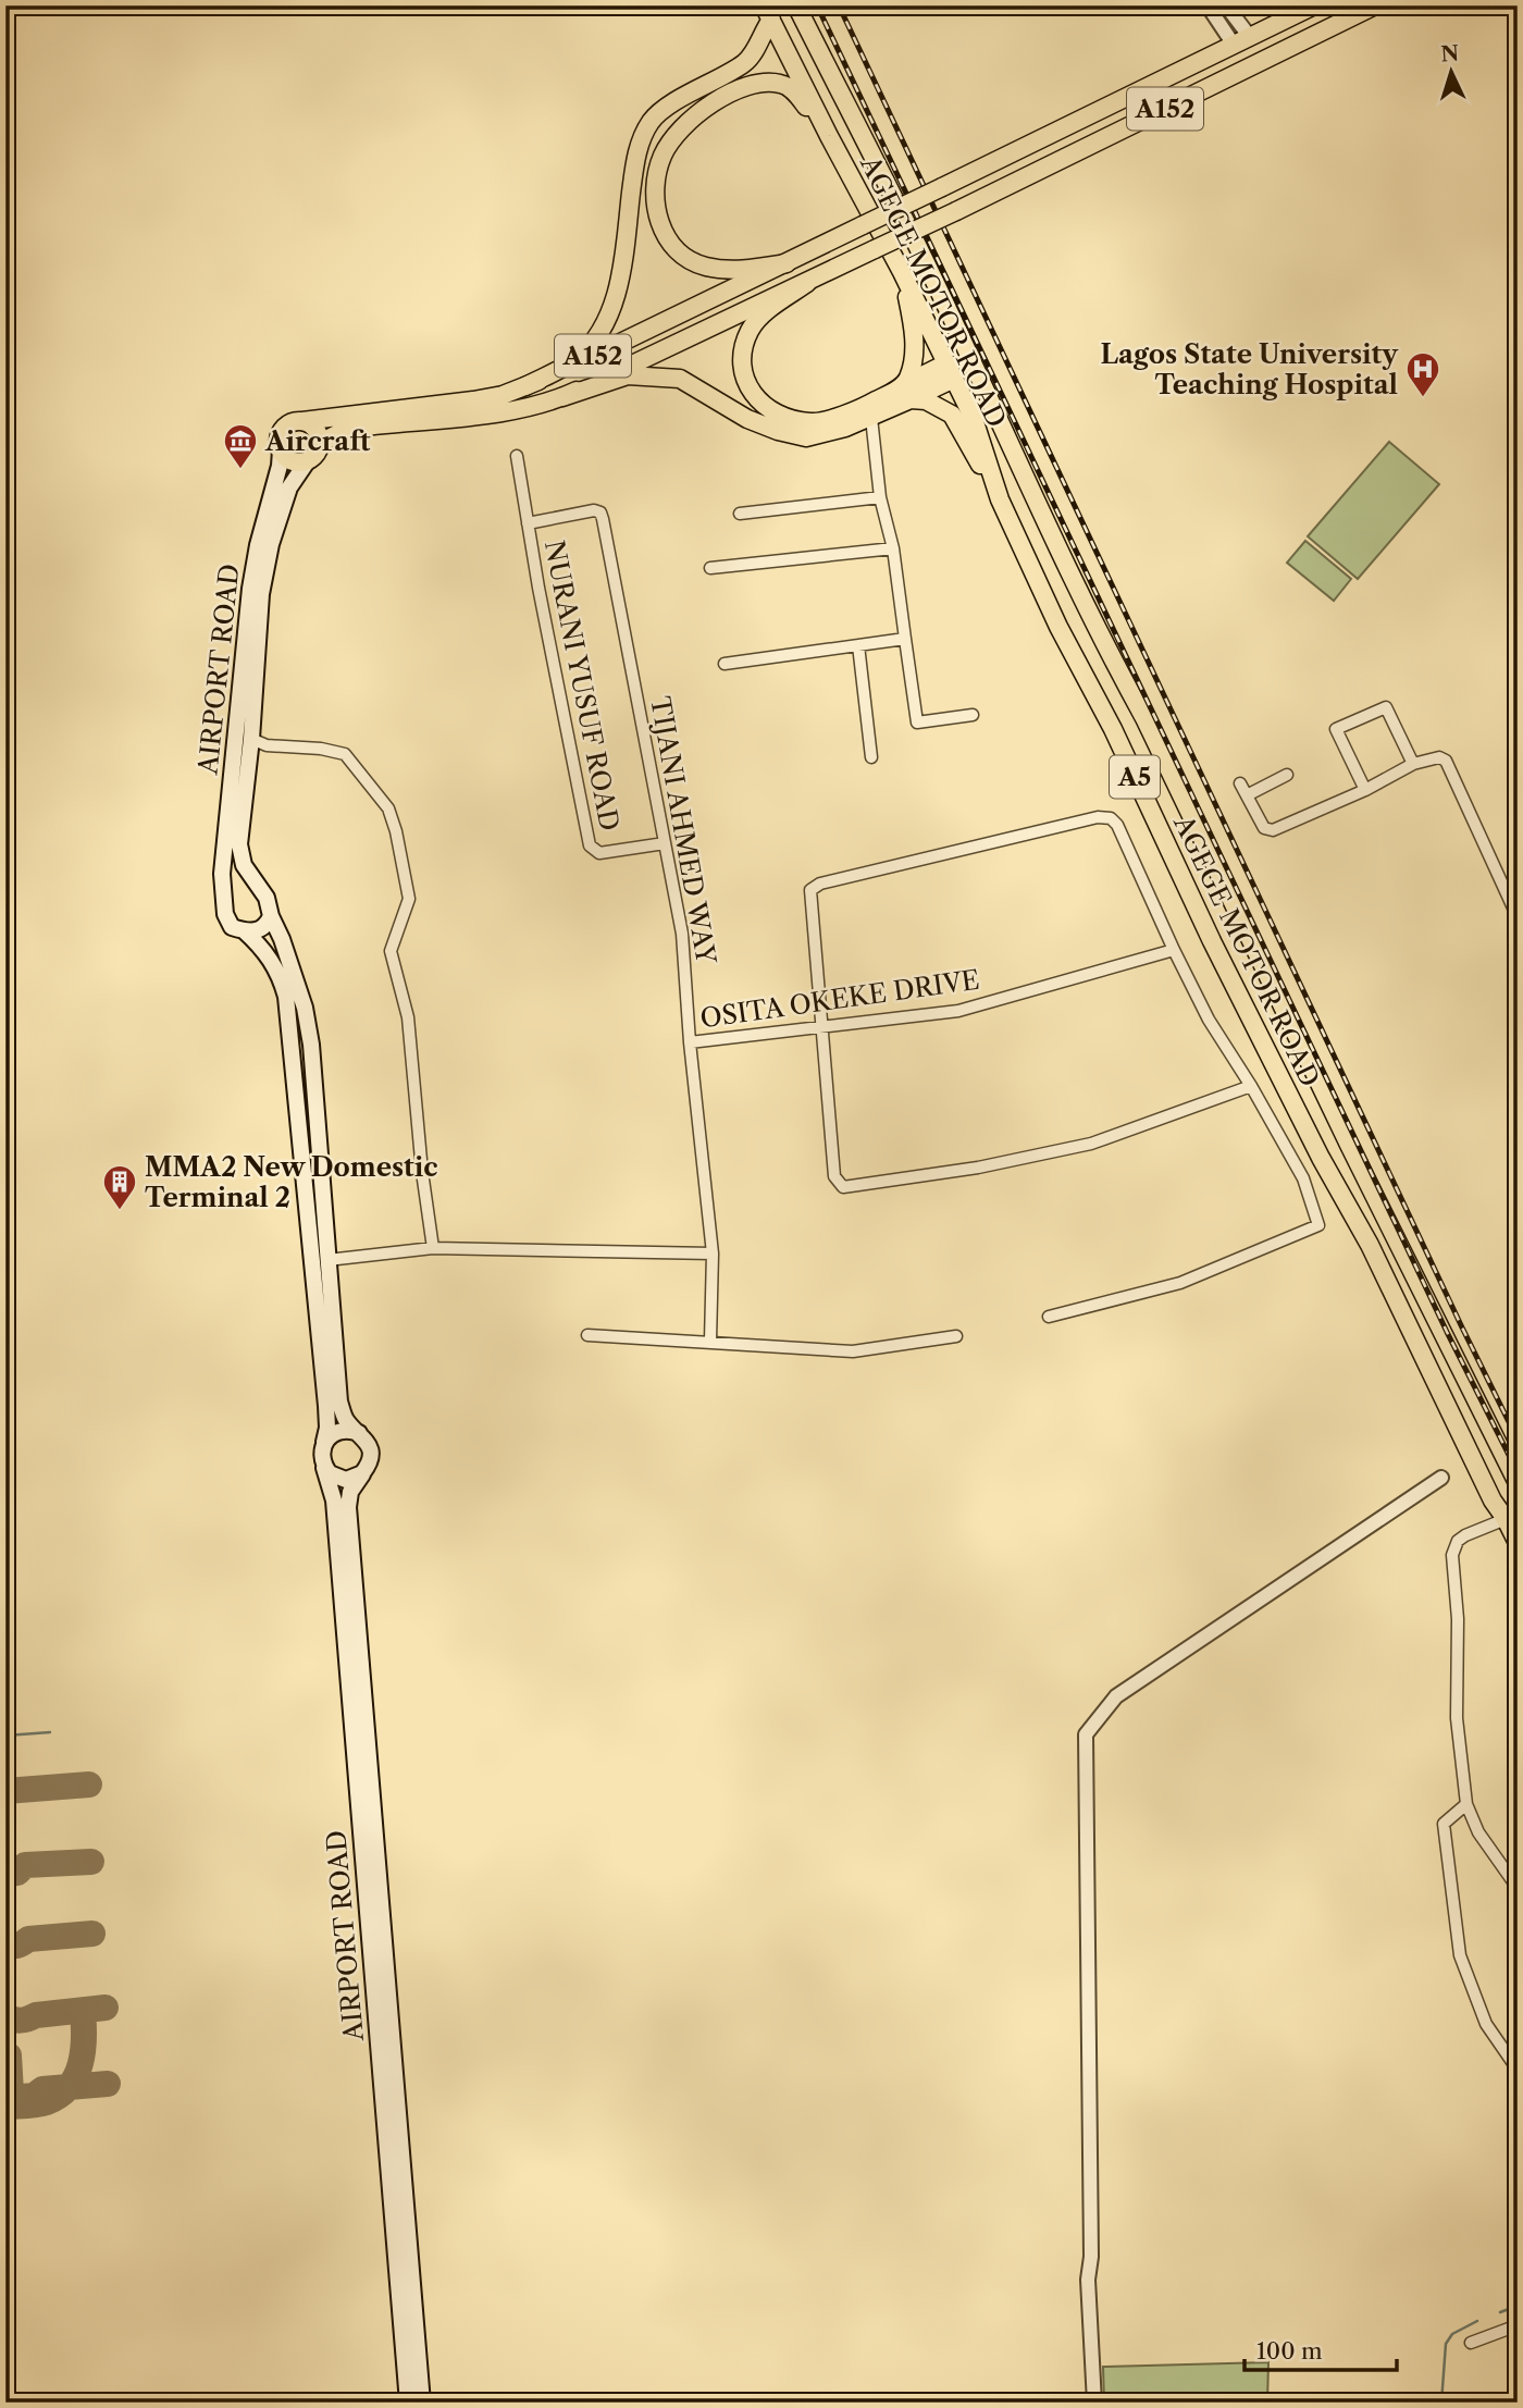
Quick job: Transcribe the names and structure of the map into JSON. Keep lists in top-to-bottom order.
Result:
{
  "streets": {
    "main road": [
      "A152",
      "AGEGE MOTOR ROAD",
      "AIRPORT ROAD",
      "A5"
    ],
    "street": ["NURANI YUSUF ROAD", "TIJANI AHMED WAY", "OSITA OKEKE DRIVE"]
  },
  "crossings": [
    ["A152", "AIRPORT ROAD"],
    ["NURANI YUSUF ROAD", "TIJANI AHMED WAY"],
    ["TIJANI AHMED WAY", "OSITA OKEKE DRIVE"]
  ],
  "places": {
    "hospital": ["Lagos State University Teaching Hospital"],
    "museum": ["Aircraft"],
    "building": ["MMA2 New Domestic Terminal 2"]
  },
  "scale_bar": "100 m",
  "north": "top"
}
